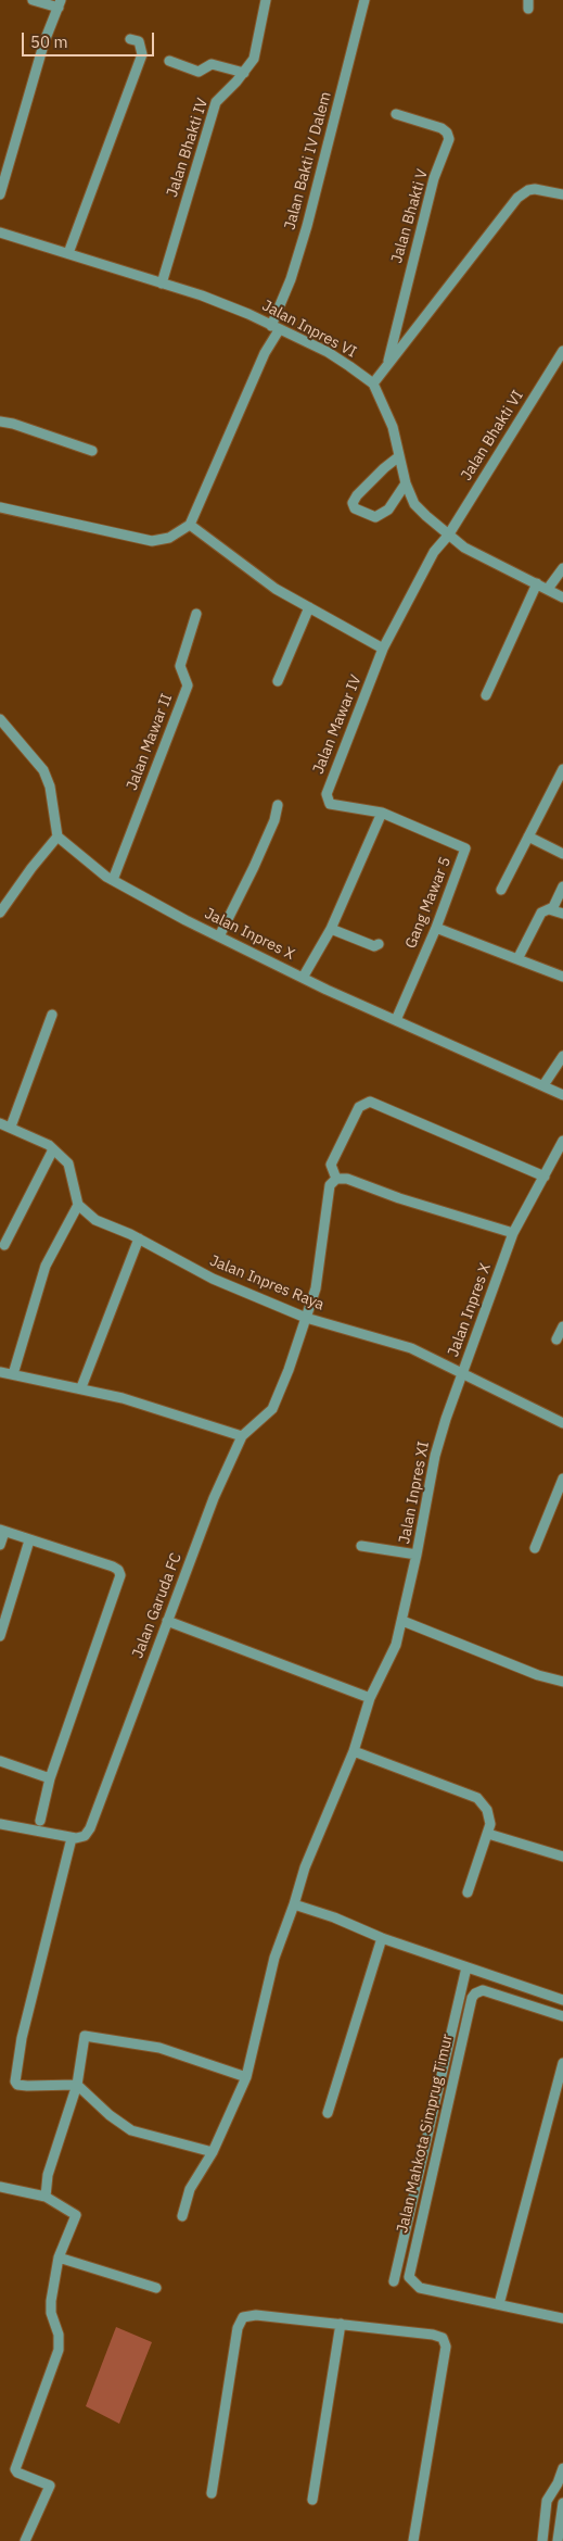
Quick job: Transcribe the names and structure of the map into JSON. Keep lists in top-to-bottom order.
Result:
{
  "streets": {
    "street": [
      "Jalan Bhakti IV",
      "Jalan Bakti IV Dalem",
      "Jalan Bhakti V",
      "Jalan Inpres VI",
      "Jalan Bhakti VI",
      "Jalan Mawar IV",
      "Jalan Mawar II",
      "Gang Mawar 5",
      "Jalan Inpres X",
      "Jalan Inpres Raya",
      "Jalan Inpres XI",
      "Jalan Garuda FC",
      "Jalan Mahkota Simprug Timur"
    ]
  },
  "crossings": [
    ["Jalan Bhakti IV", "Jalan Inpres VI"],
    ["Jalan Bakti IV Dalem", "Jalan Inpres VI"],
    ["Jalan Bhakti VI", "Jalan Mawar IV"],
    ["Jalan Mawar IV", "Gang Mawar 5"],
    ["Jalan Mawar II", "Jalan Inpres X"],
    ["Gang Mawar 5", "Jalan Inpres X"],
    ["Jalan Inpres X", "Jalan Inpres Raya"],
    ["Jalan Inpres X", "Jalan Inpres XI"],
    ["Jalan Inpres Raya", "Jalan Inpres XI"],
    ["Jalan Inpres Raya", "Jalan Garuda FC"]
  ],
  "scale_bar": "50 m"
}
